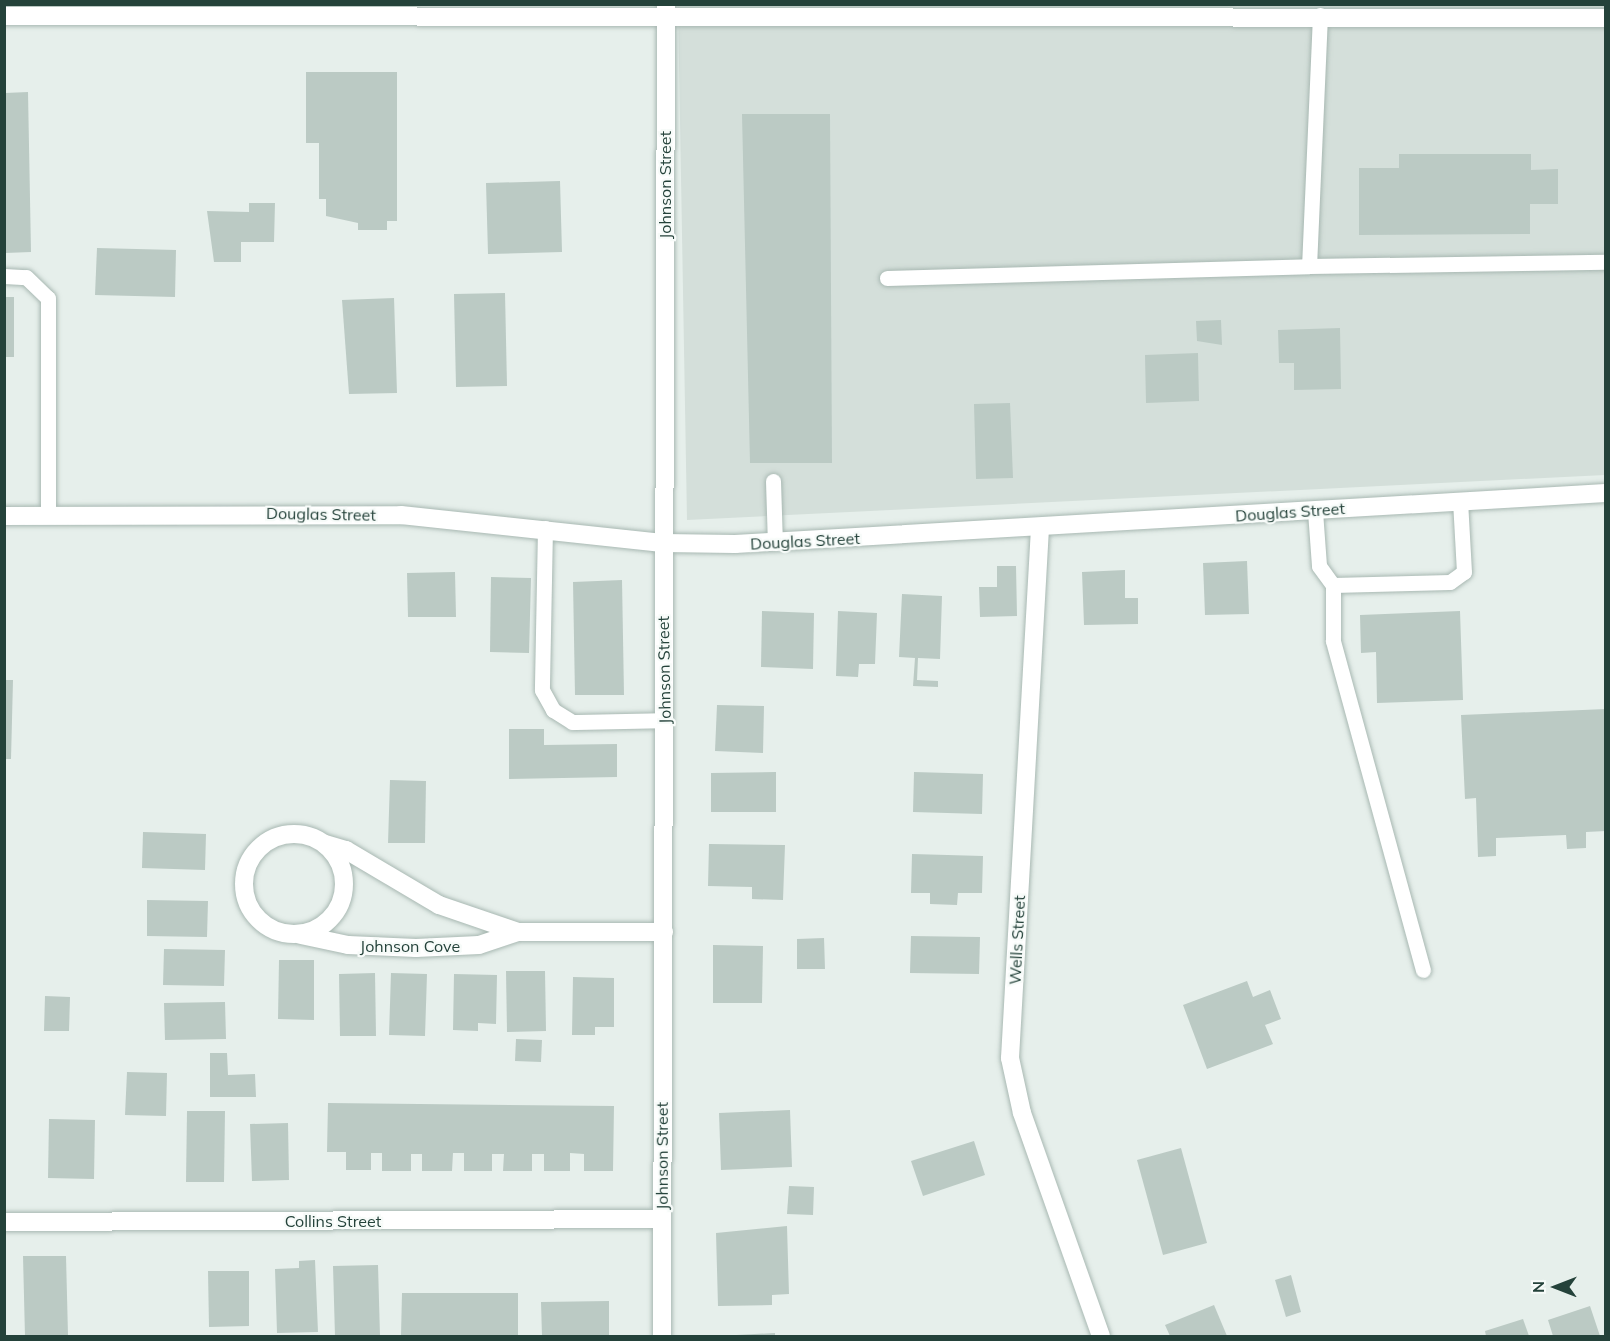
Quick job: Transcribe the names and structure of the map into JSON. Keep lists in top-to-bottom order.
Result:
{
  "streets": {
    "street": [
      "Johnson Street",
      "Douglas Street",
      "Wells Street",
      "Johnson Cove",
      "Collins Street"
    ]
  },
  "crossings": [
    ["Johnson Street", "Douglas Street"],
    ["Johnson Street", "Johnson Cove"],
    ["Johnson Street", "Collins Street"],
    ["Douglas Street", "Wells Street"]
  ],
  "north": "left"
}
